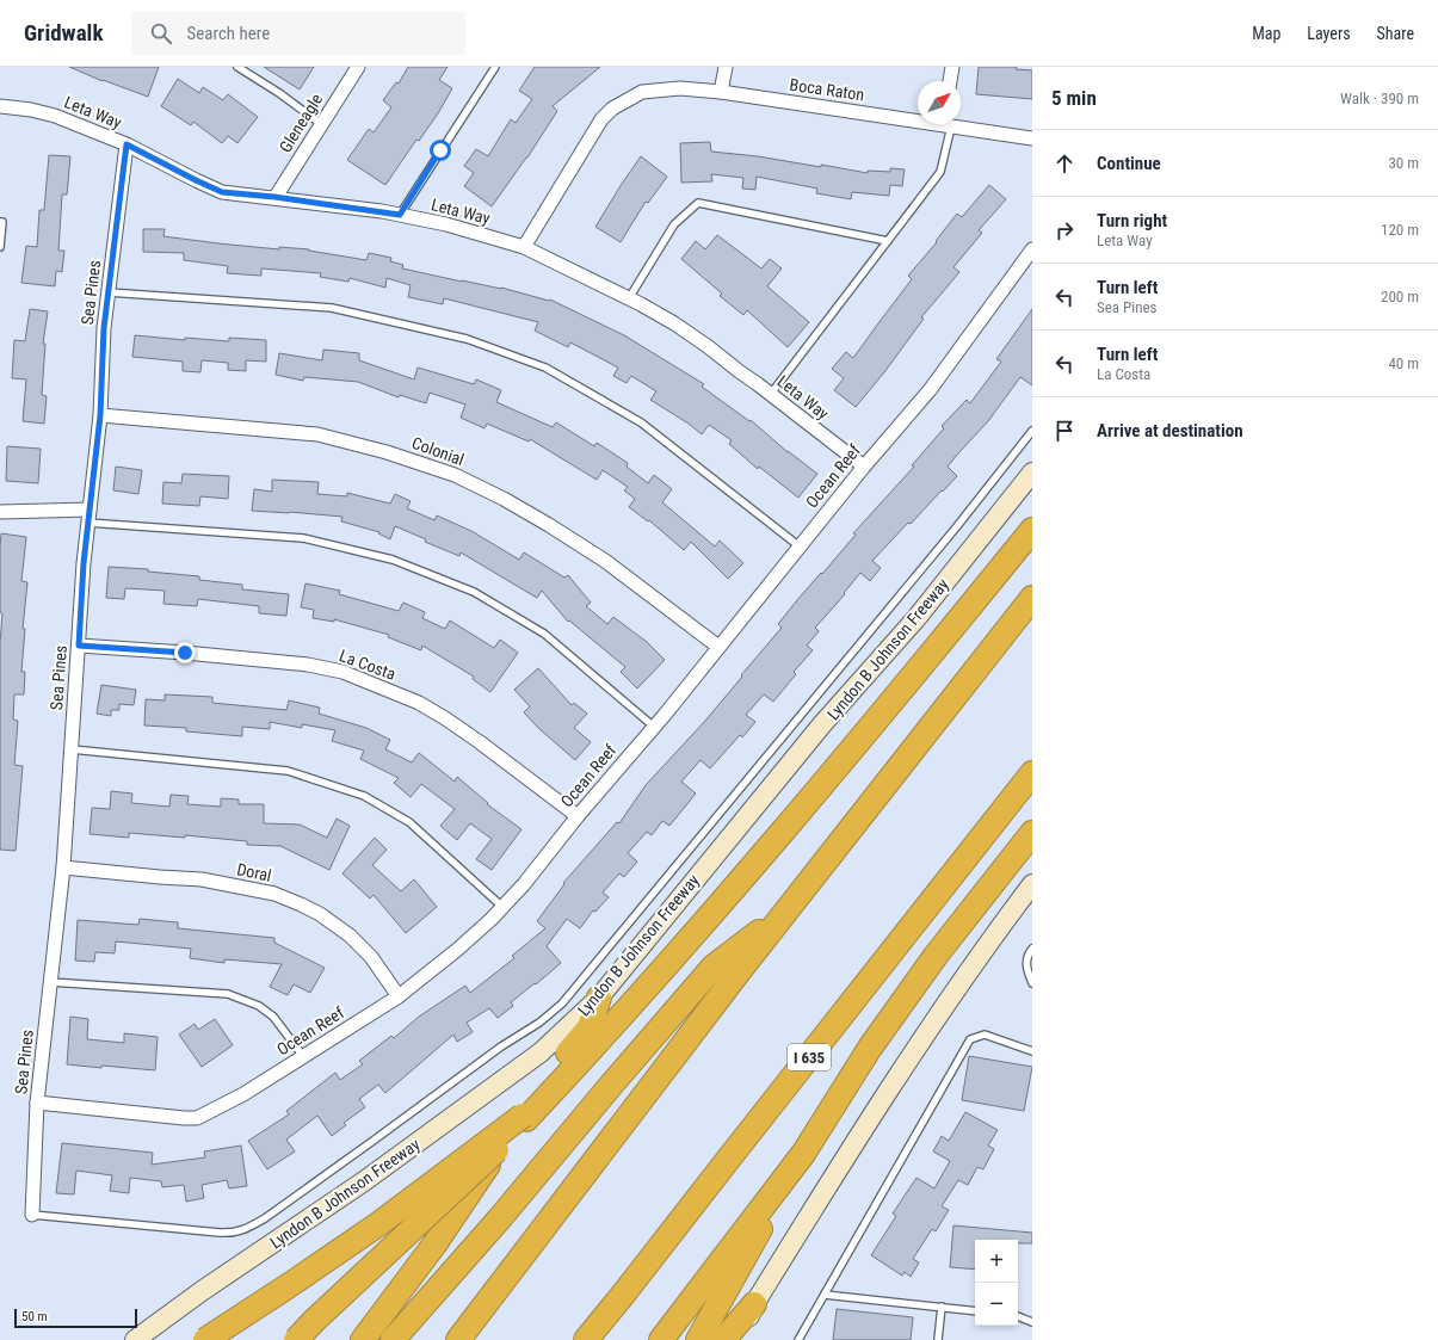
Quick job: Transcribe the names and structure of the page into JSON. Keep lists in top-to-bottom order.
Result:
{
  "streets": {
    "highway": ["I 635"],
    "main road": ["Lyndon B Johnson Freeway"],
    "street": [
      "Boca Raton",
      "Leta Way",
      "Gleneagle",
      "Sea Pines",
      "Colonial",
      "Ocean Reef",
      "La Costa",
      "Doral"
    ]
  },
  "crossings": [
    ["Boca Raton", "Leta Way"],
    ["Leta Way", "Gleneagle"],
    ["Leta Way", "Sea Pines"],
    ["Leta Way", "Ocean Reef"],
    ["Sea Pines", "Colonial"],
    ["Sea Pines", "Ocean Reef"],
    ["Sea Pines", "La Costa"],
    ["Sea Pines", "Doral"],
    ["Colonial", "Ocean Reef"],
    ["Ocean Reef", "La Costa"],
    ["Ocean Reef", "Doral"]
  ],
  "scale_bar": "50 m",
  "north": "top right",
  "page": {
    "header": "Gridwalk",
    "search": "Search here",
    "nav": ["Map", "Layers", "Share"],
    "heading": ["5 min", "Walk · 390 m"],
    "list": [
      ["Continue", "30 m"],
      ["Turn right", "Leta Way", "120 m"],
      ["Turn left", "Sea Pines", "200 m"],
      ["Turn left", "La Costa", "40 m"],
      "Arrive at destination"
    ],
    "map_buttons": ["+", "−"],
    "scale": "50 m"
  }
}
